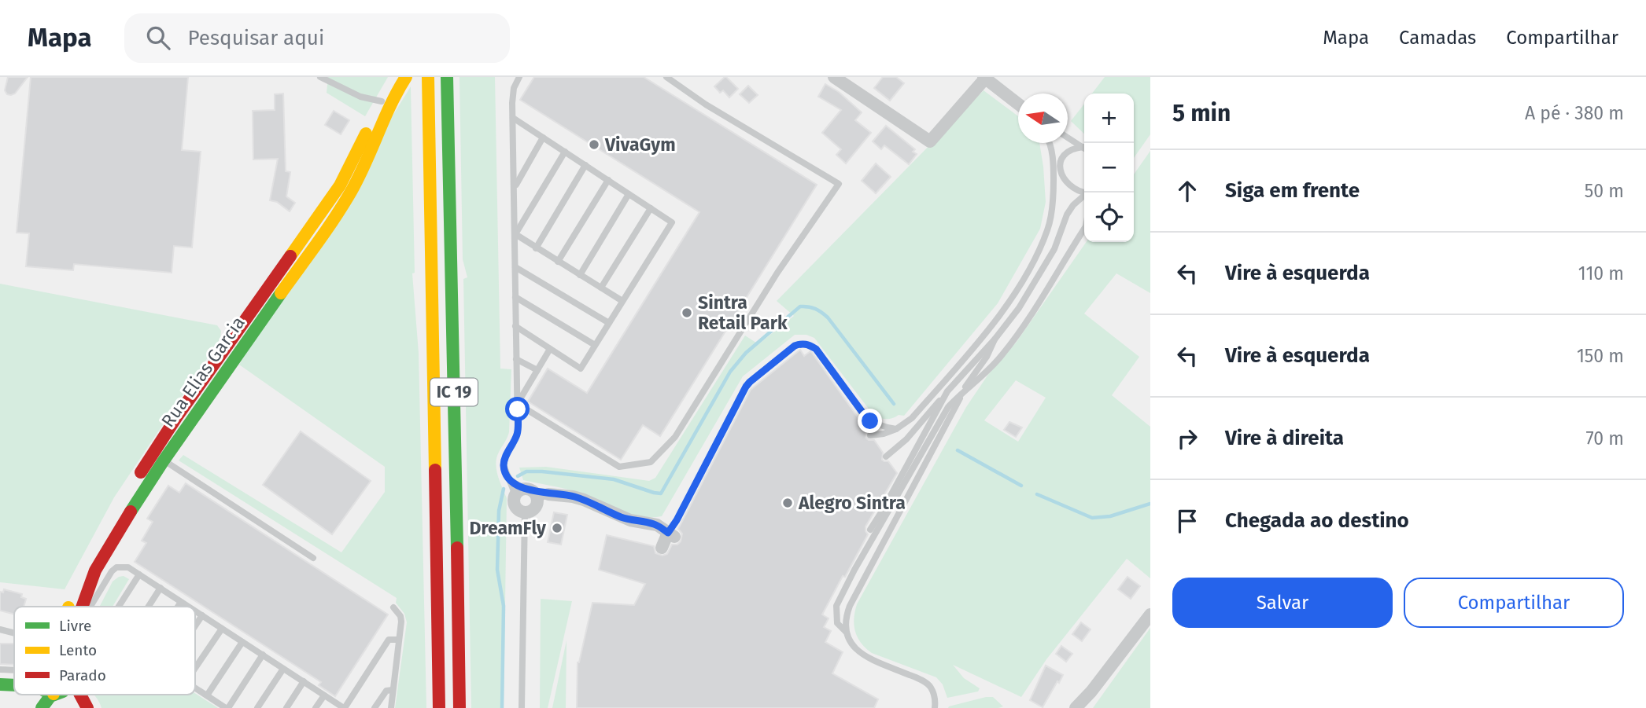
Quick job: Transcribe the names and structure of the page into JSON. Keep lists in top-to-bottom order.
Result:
{
  "streets": {
    "main road": ["Rua Elias Garcia", "IC 19"]
  },
  "places": [
    "VivaGym",
    "Sintra Retail Park",
    "Alegro Sintra",
    "DreamFly"
  ],
  "legend": ["Livre", "Lento", "Parado"],
  "north": "left",
  "page": {
    "header": "Mapa",
    "search": "Pesquisar aqui",
    "nav": ["Mapa", "Camadas", "Compartilhar"],
    "heading": ["5 min", "A pé · 380 m"],
    "map_buttons": ["+", "−"],
    "list": [
      ["Siga em frente", "50 m"],
      ["Vire à esquerda", "110 m"],
      ["Vire à esquerda", "150 m"],
      ["Vire à direita", "70 m"],
      "Chegada ao destino"
    ],
    "buttons": ["Salvar", "Compartilhar"]
  }
}
